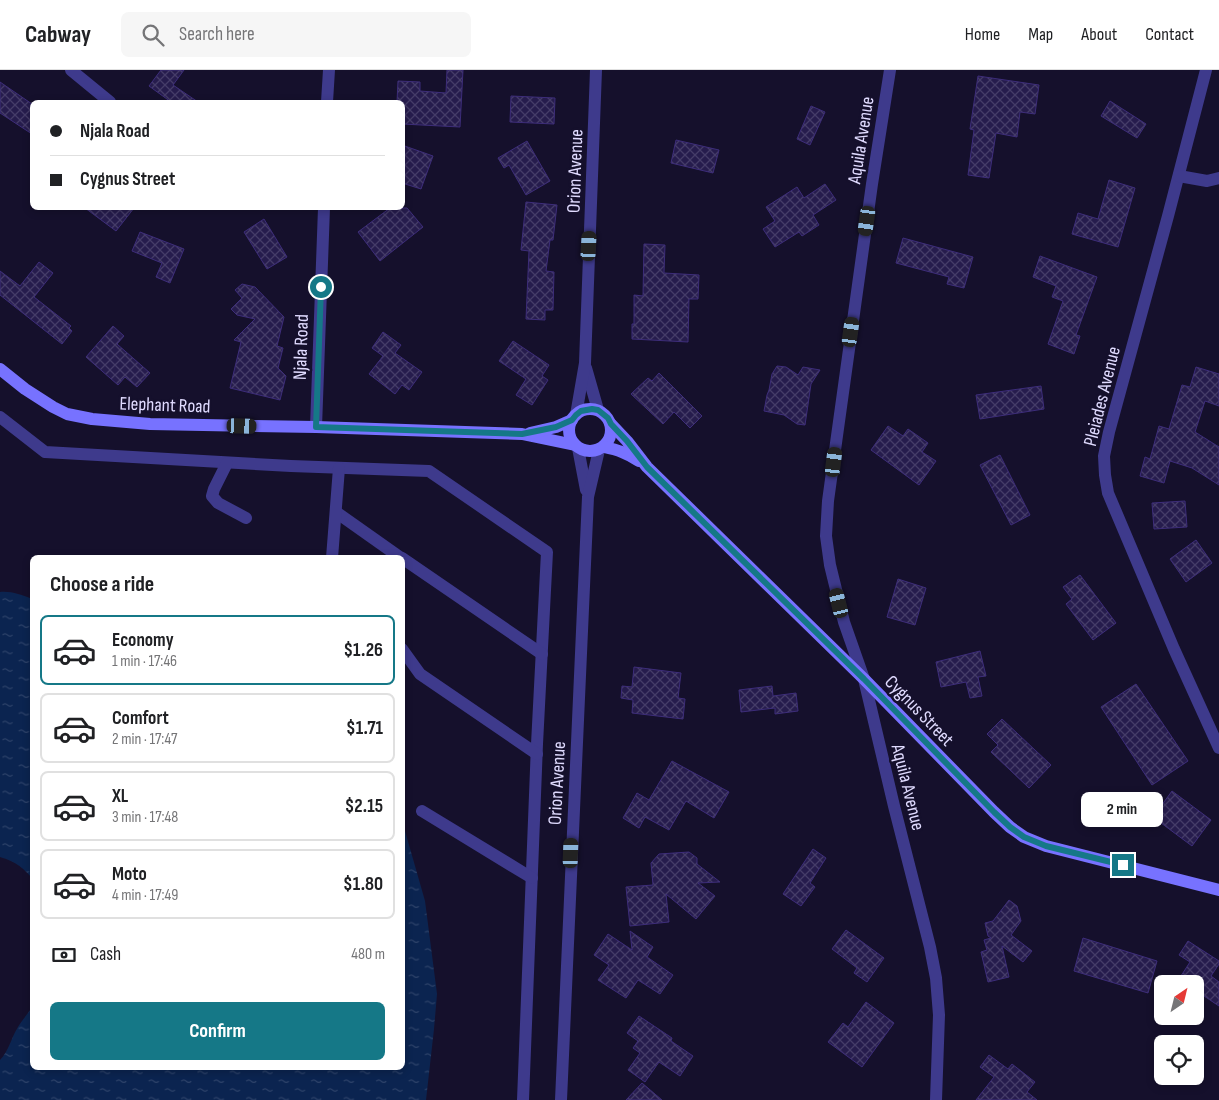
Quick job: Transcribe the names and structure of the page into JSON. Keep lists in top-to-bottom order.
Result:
{
  "streets": {
    "street": [
      "Aquila Avenue",
      "Orion Avenue",
      "Njala Road",
      "Pleiades Avenue",
      "Elephant Road",
      "Cygnus Street"
    ]
  },
  "crossings": [
    ["Aquila Avenue", "Cygnus Street"],
    ["Orion Avenue", "Elephant Road"],
    ["Orion Avenue", "Cygnus Street"],
    ["Njala Road", "Elephant Road"],
    ["Elephant Road", "Cygnus Street"]
  ],
  "north": "top right",
  "page": {
    "header": "Cabway",
    "search": "Search here",
    "nav": [
      "Home",
      "Map",
      "About",
      "Contact"
    ],
    "banner": ["Njala Road", "Cygnus Street"],
    "heading": "Choose a ride",
    "list": [
      {
        "name": "Economy",
        "note": "1 min · 17:46",
        "value": "$1.26"
      },
      {
        "name": "Comfort",
        "note": "2 min · 17:47",
        "value": "$1.71"
      },
      {
        "name": "XL",
        "note": "3 min · 17:48",
        "value": "$2.15"
      },
      {
        "name": "Moto",
        "note": "4 min · 17:49",
        "value": "$1.80"
      }
    ],
    "bubble": "2 min",
    "pay": ["Cash", "480 m"],
    "buttons": "Confirm"
  }
}
